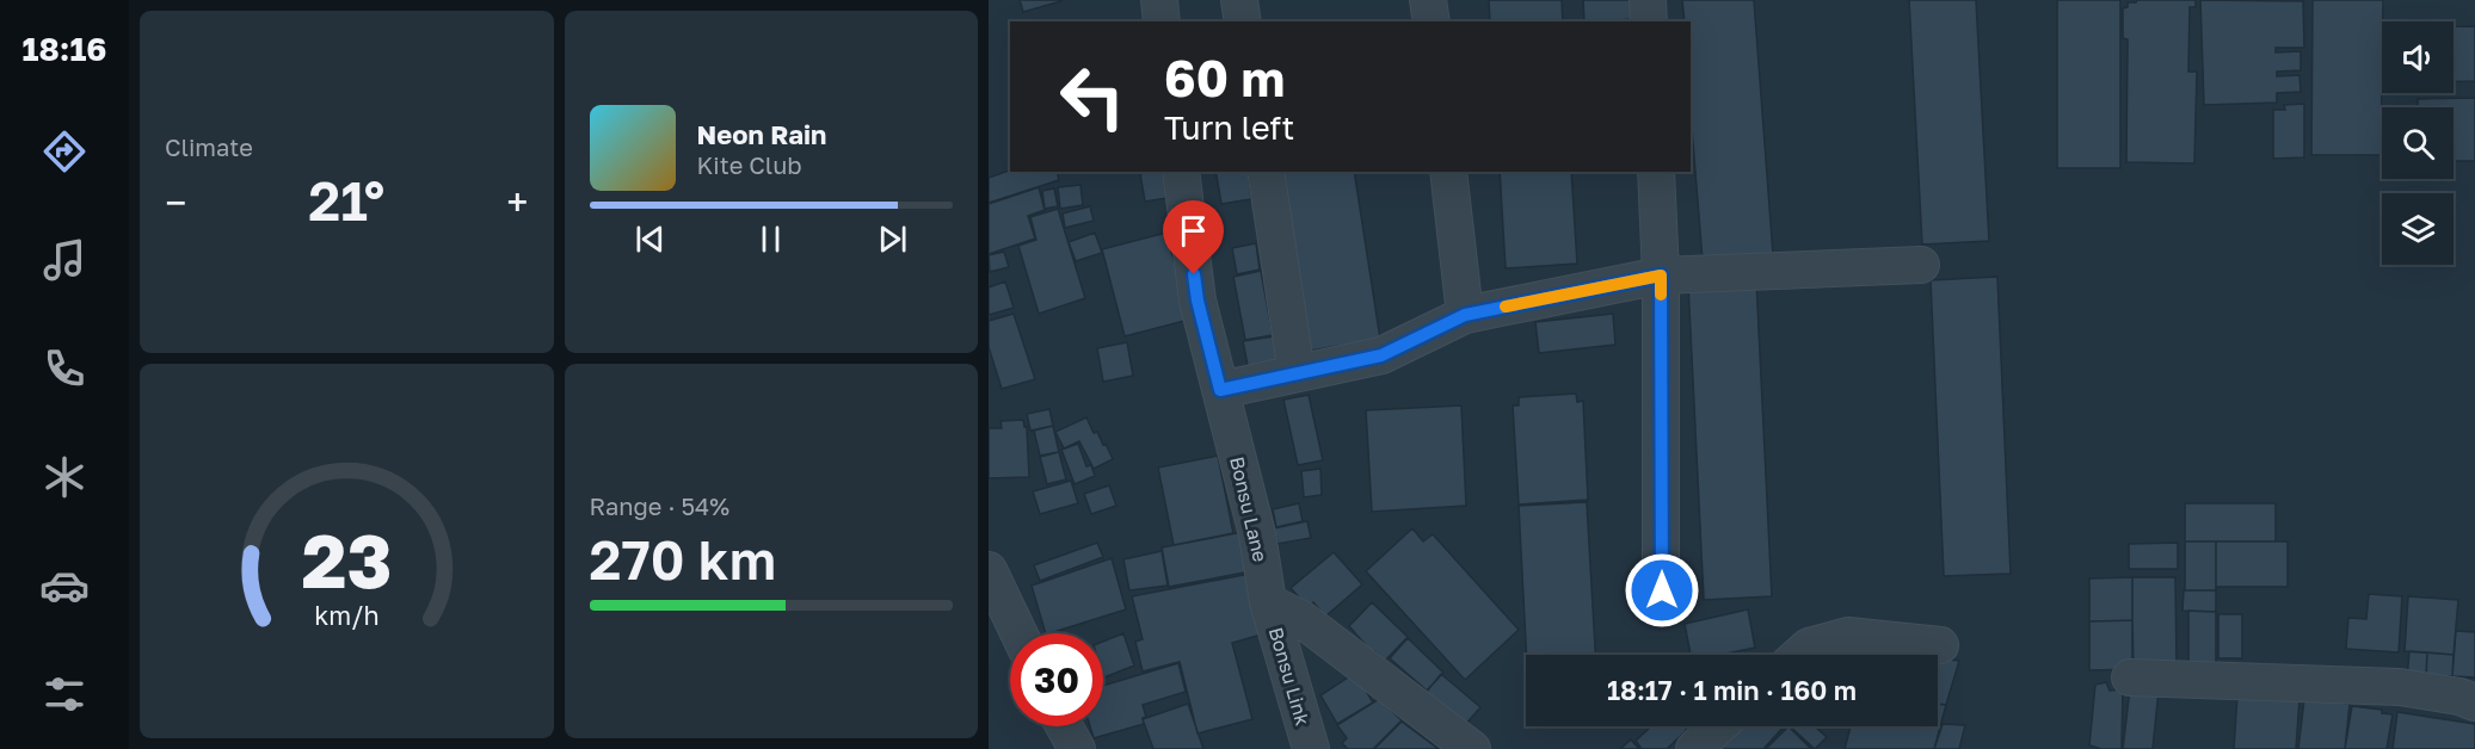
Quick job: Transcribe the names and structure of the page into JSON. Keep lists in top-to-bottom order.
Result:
{
  "streets": {
    "street": ["Bonsu Lane", "Bonsu Link"]
  },
  "crossings": [
    ["Bonsu Lane", "Bonsu Link"]
  ],
  "page": {
    "tabs": "18:16",
    "tile": [
      "Climate",
      ["Range · 54%", "270 km"]
    ],
    "turn": ["60 m", "Turn left"],
    "song": ["Neon Rain", "Kite Club"],
    "heat": ["−", "21°", "+"],
    "limit": "30",
    "trip": "18:17 · 1 min · 160 m",
    "gauge": ["23", "km/h"]
  }
}
